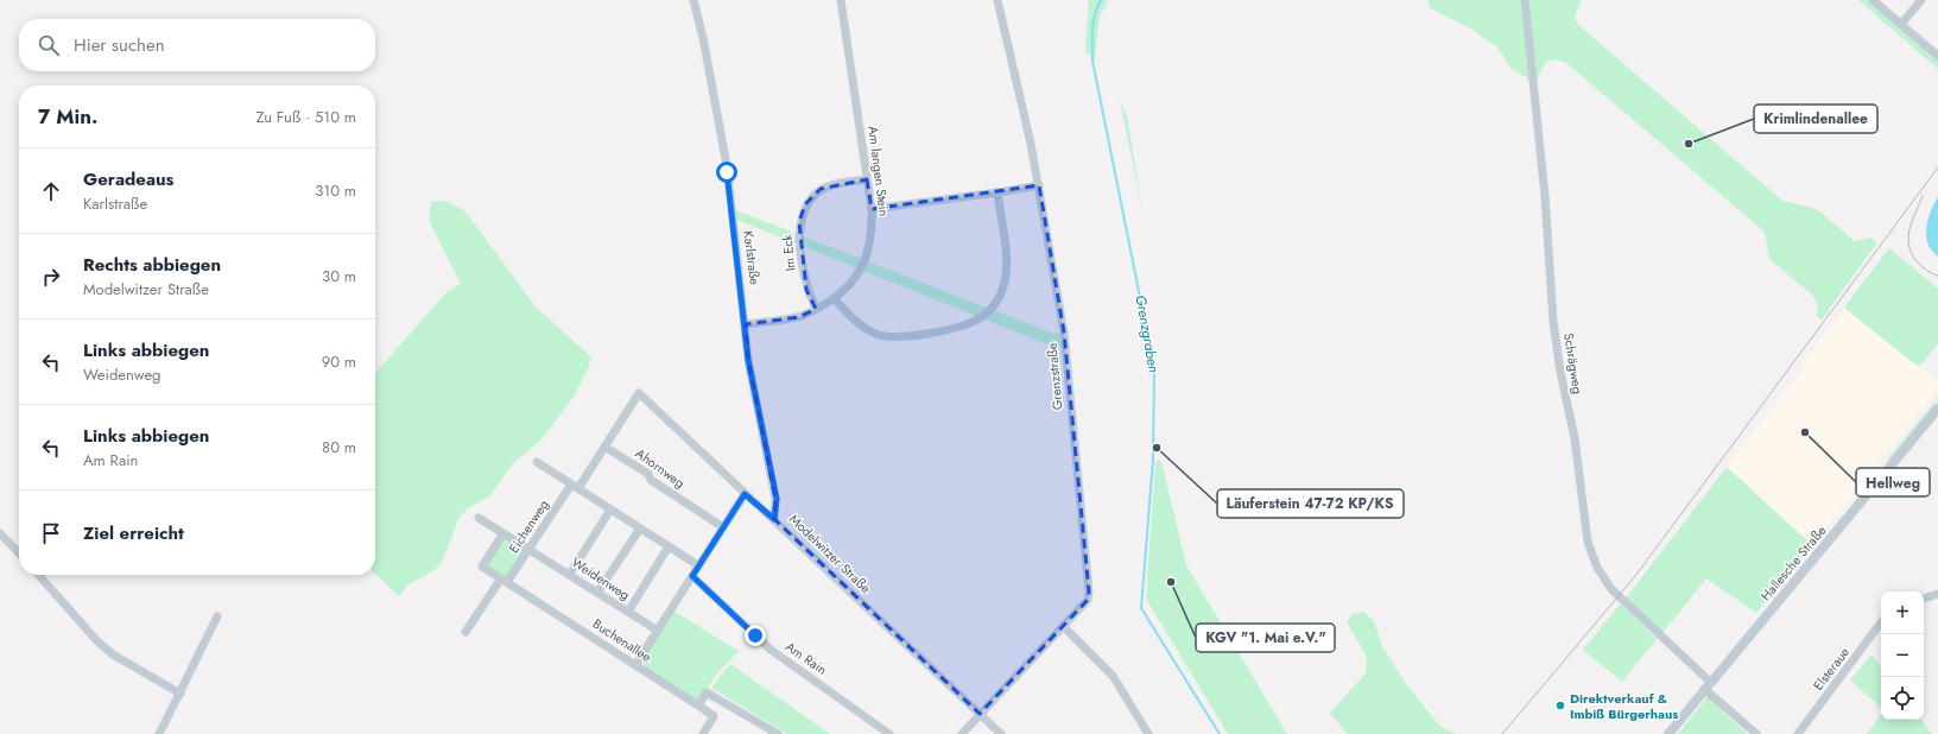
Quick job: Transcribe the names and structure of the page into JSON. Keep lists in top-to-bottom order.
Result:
{
  "streets": {
    "street": [
      "Am langen Stein",
      "Im Eck",
      "Karlstraße",
      "Schrägweg",
      "Grenzstraße",
      "Ahornweg",
      "Eichenweg",
      "Modelwitzer Straße",
      "Hallesche Straße",
      "Weidenweg",
      "Buchenallee",
      "Am Rain",
      "Elsteraue"
    ]
  },
  "crossings": [
    ["Am langen Stein", "Im Eck"],
    ["Am langen Stein", "Karlstraße"],
    ["Karlstraße", "Modelwitzer Straße"],
    ["Schrägweg", "Hallesche Straße"],
    ["Grenzstraße", "Modelwitzer Straße"],
    ["Ahornweg", "Eichenweg"],
    ["Eichenweg", "Modelwitzer Straße"],
    ["Eichenweg", "Weidenweg"],
    ["Eichenweg", "Buchenallee"]
  ],
  "water": ["Grenzgraben"],
  "places": [
    "Krimlindenallee",
    "Hellweg",
    "Läuferstein 47-72 KP/KS",
    "KGV \"1. Mai e.V.\"",
    "Direktverkauf & Imbiß Bürgerhaus"
  ],
  "page": {
    "search": "Hier suchen",
    "heading": ["7 Min.", "Zu Fuß · 510 m"],
    "list": [
      ["Geradeaus", "Karlstraße", "310 m"],
      ["Rechts abbiegen", "Modelwitzer Straße", "30 m"],
      ["Links abbiegen", "Weidenweg", "90 m"],
      ["Links abbiegen", "Am Rain", "80 m"],
      "Ziel erreicht"
    ],
    "map_buttons": ["+", "−"]
  }
}
